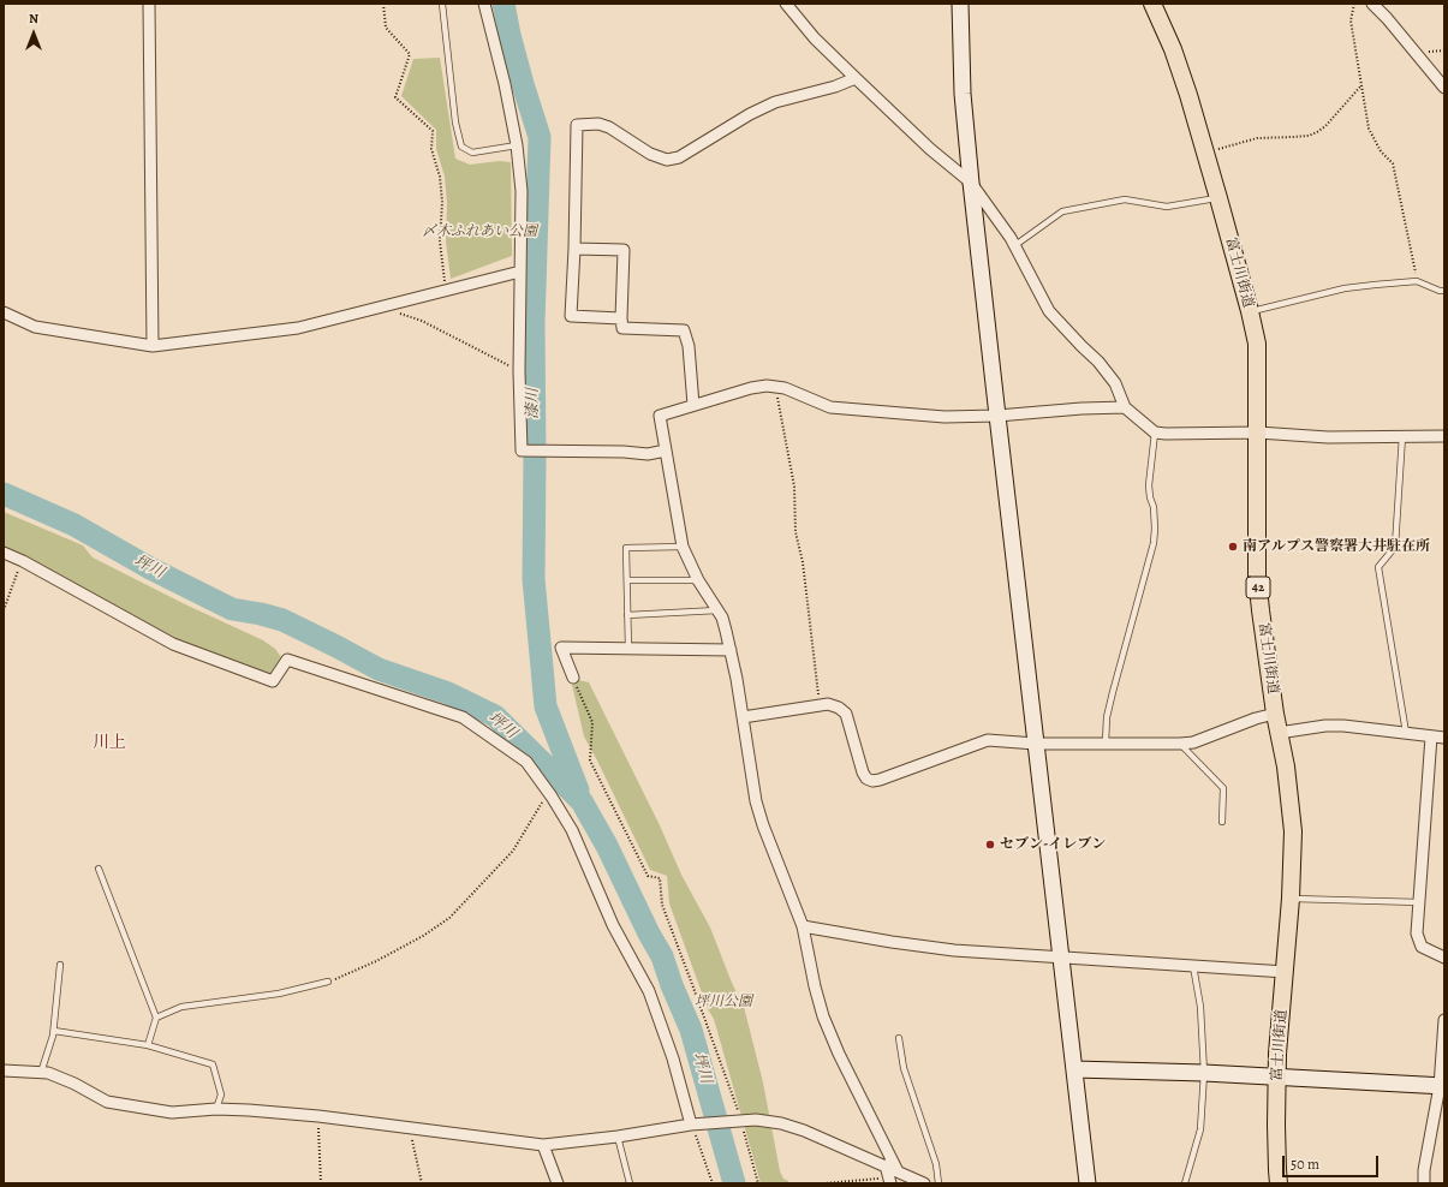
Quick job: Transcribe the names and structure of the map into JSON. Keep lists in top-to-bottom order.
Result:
{
  "streets": {
    "main road": ["富士川街道", "42"]
  },
  "districts": ["川上"],
  "water": ["漆川", "坪川"],
  "parks": ["〆木ふれあい公園", "坪川公園"],
  "places": ["南アルプス警察署大井駐在所", "セブン-イレブン"],
  "scale_bar": "50 m",
  "north": "top"
}
